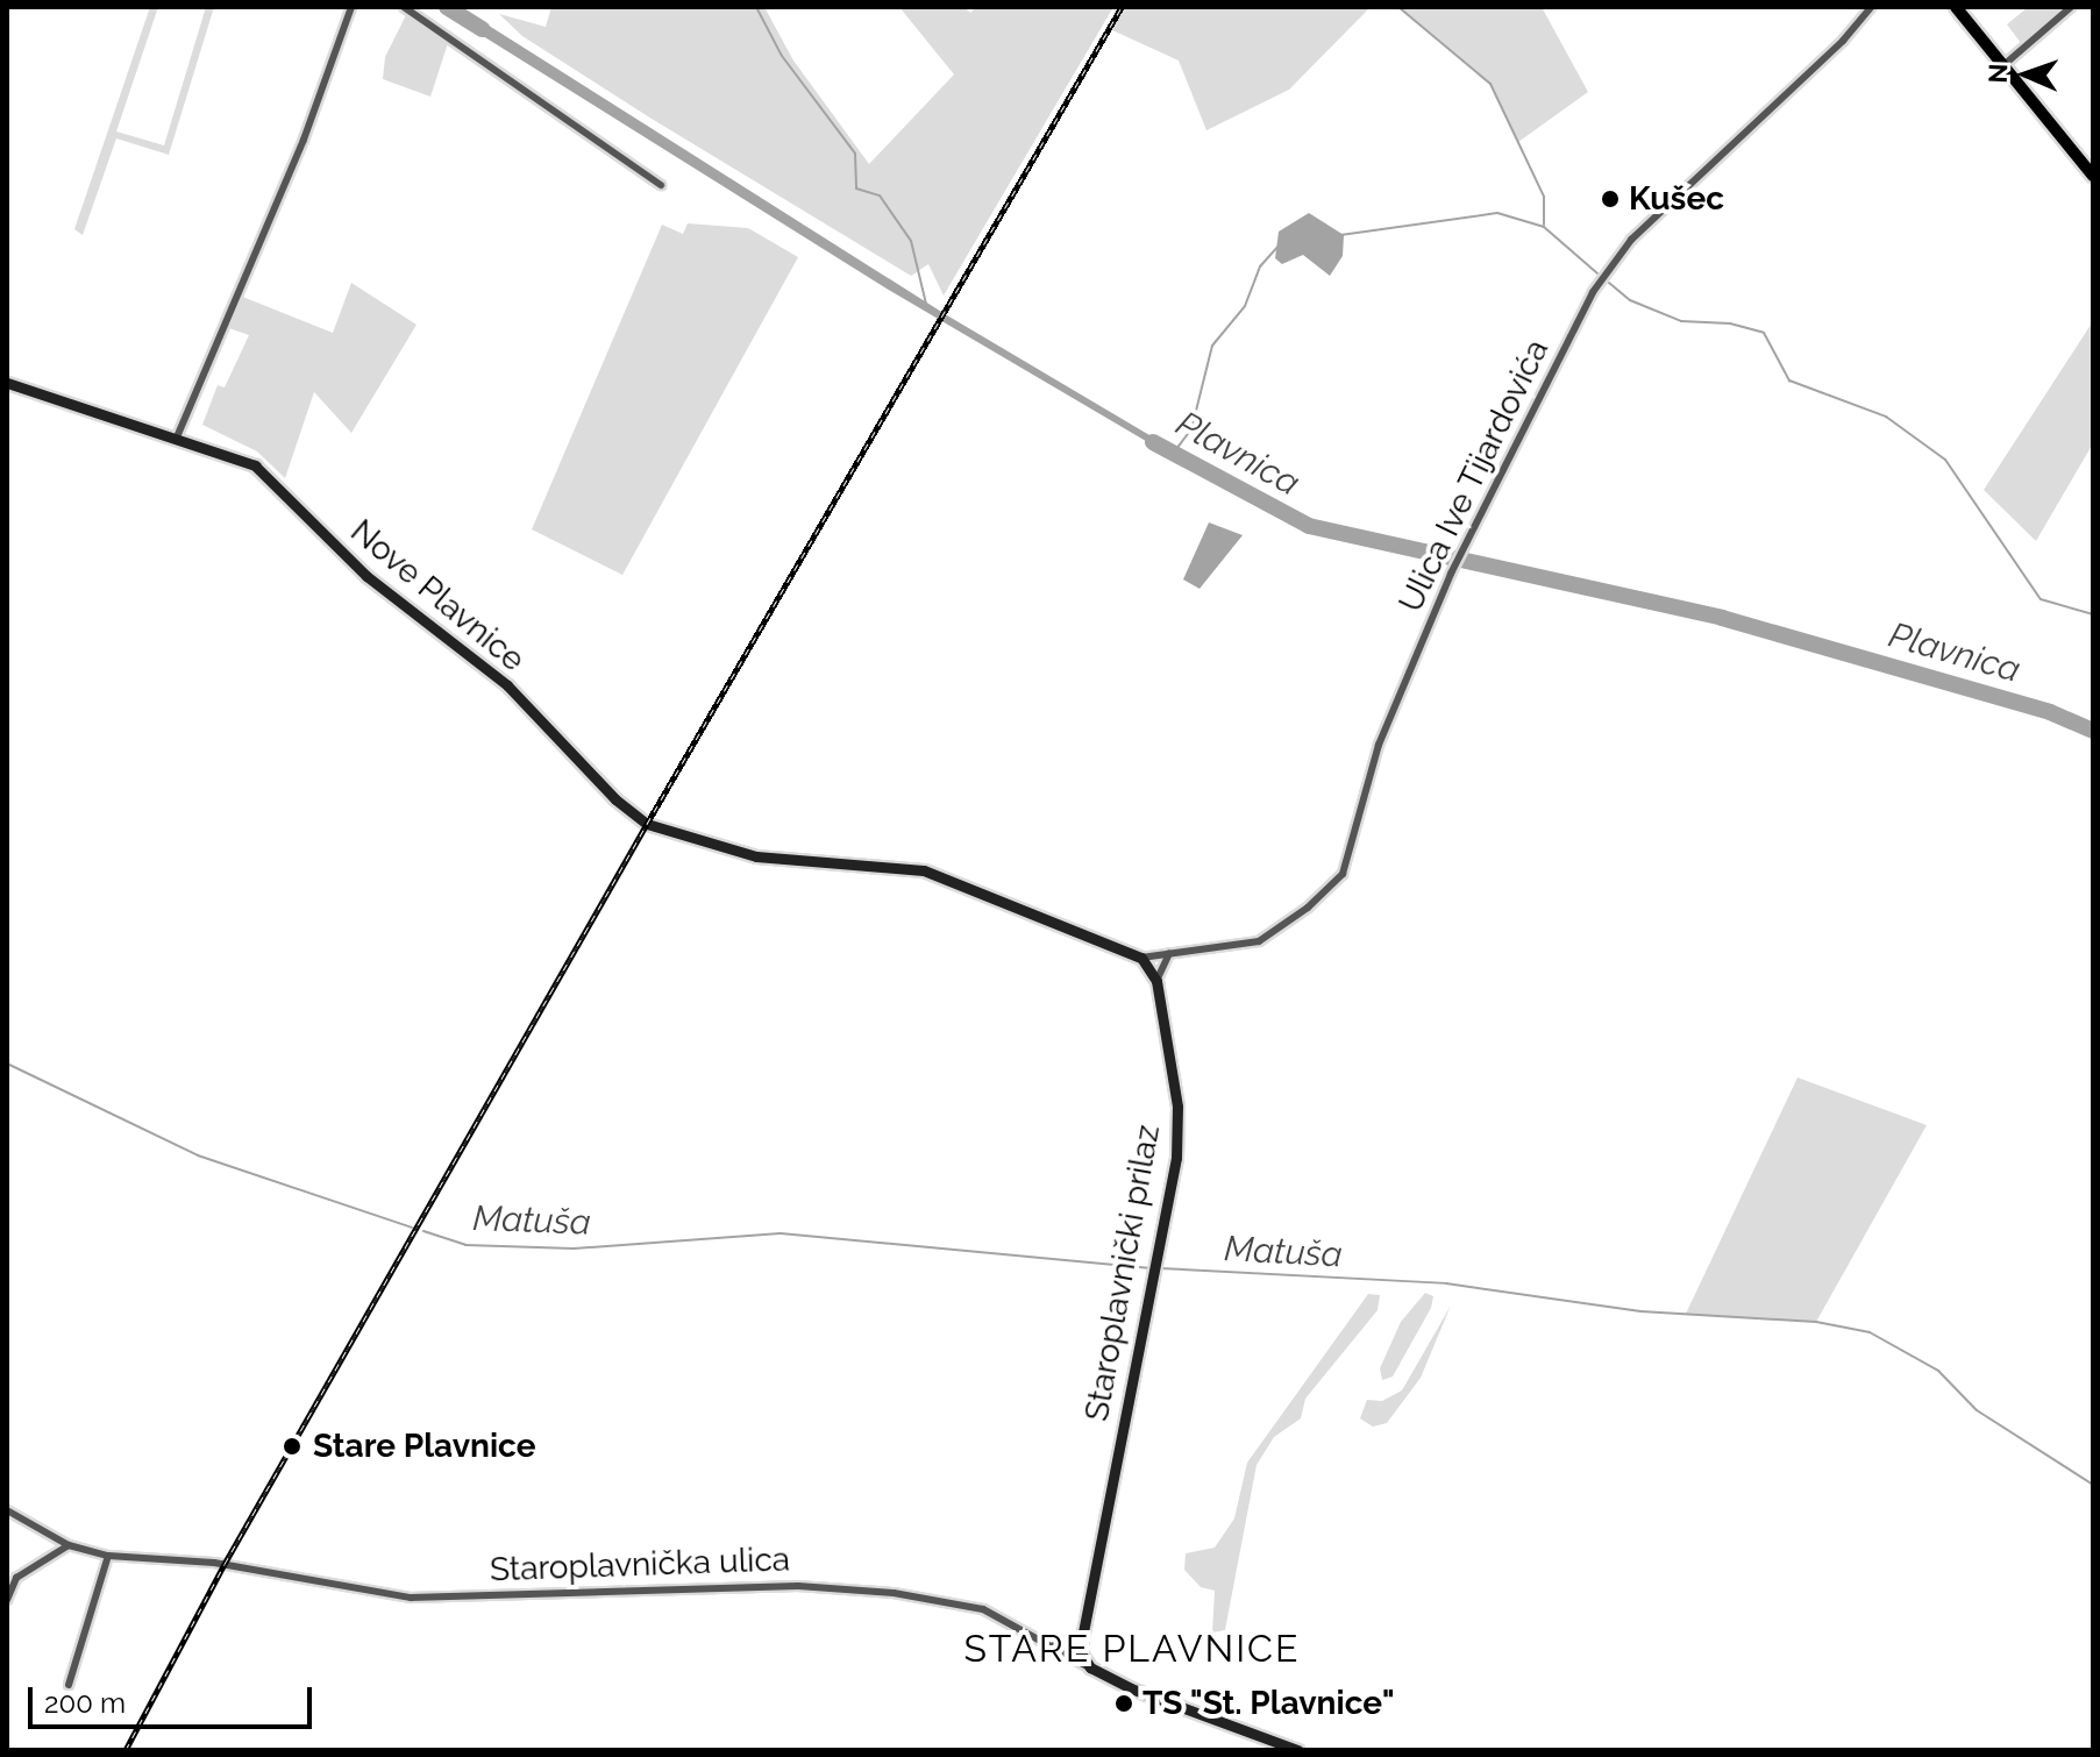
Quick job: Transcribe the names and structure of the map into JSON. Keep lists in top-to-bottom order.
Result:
{
  "streets": {
    "street": [
      "Ulica Ive Tijardovića",
      "Nove Plavnice",
      "Staroplavnički prilaz",
      "Staroplavnička ulica"
    ]
  },
  "crossings": [
    ["Ulica Ive Tijardovića", "Nove Plavnice"],
    ["Ulica Ive Tijardovića", "Staroplavnički prilaz"],
    ["Nove Plavnice", "Staroplavnički prilaz"]
  ],
  "districts": ["STARE PLAVNICE"],
  "water": ["Plavnica", "Matuša"],
  "places": ["Kušec", "Stare Plavnice", "TS \"St. Plavnice\""],
  "scale_bar": "200 m",
  "north": "left"
}
